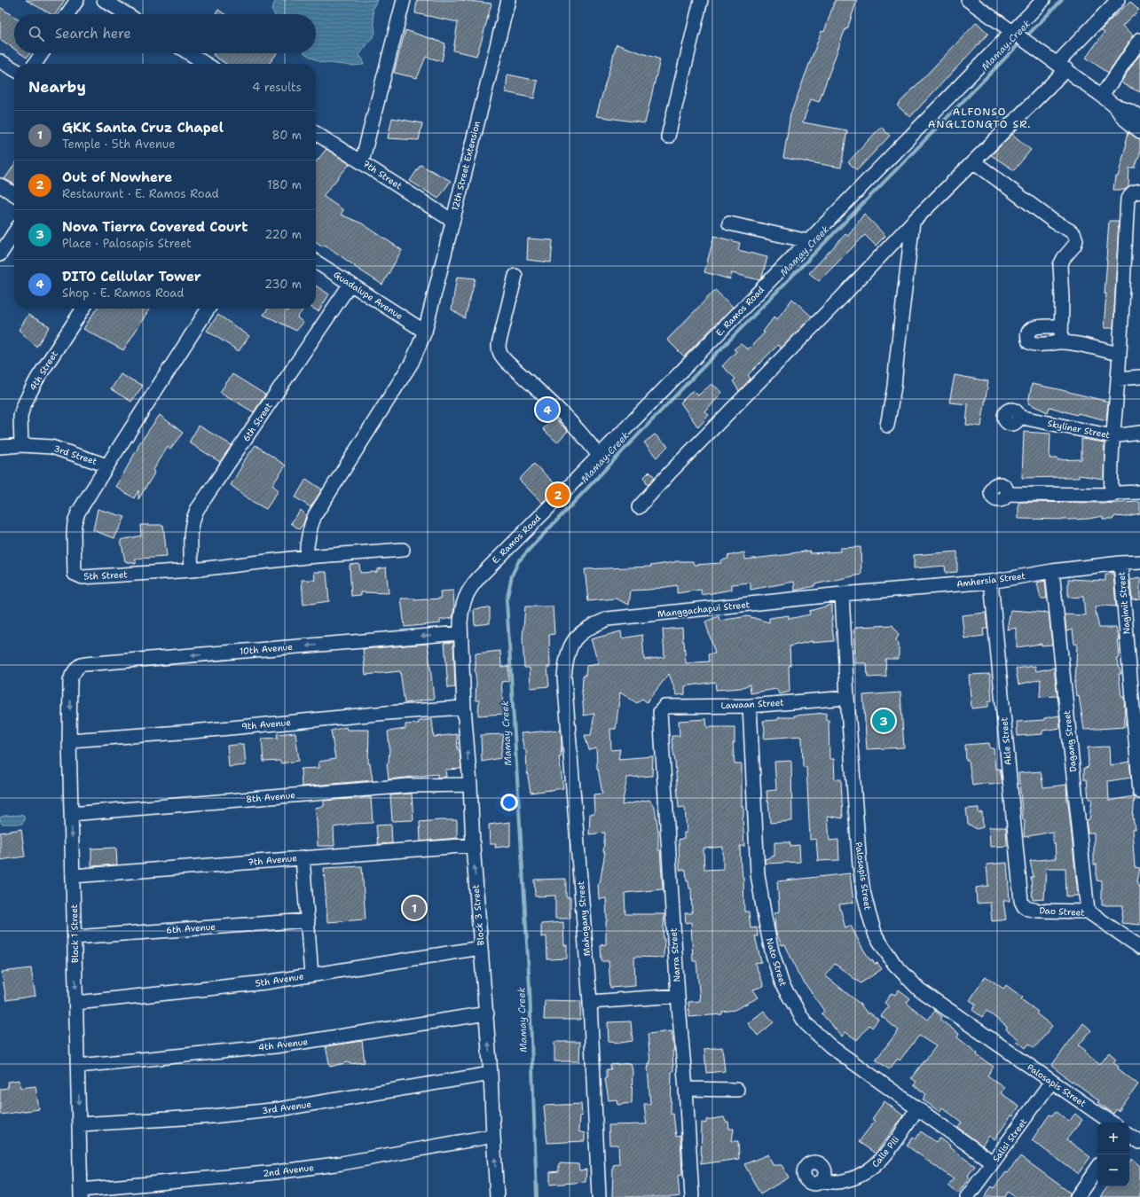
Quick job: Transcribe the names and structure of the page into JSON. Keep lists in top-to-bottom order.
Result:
{
  "streets": {
    "street": [
      "12th Street Extension",
      "7th Street",
      "Guadalupe Avenue",
      "E. Ramos Road",
      "4th Street",
      "6th Street",
      "Skyliner Street",
      "3rd Street",
      "5th Street",
      "Amhersia Street",
      "Nagimit Street",
      "Manggachapui Street",
      "10th Avenue",
      "Lawaan Street",
      "9th Avenue",
      "Akle Street",
      "Dagang Street",
      "8th Avenue",
      "7th Avenue",
      "Palosapis Street",
      "Dao Street",
      "Block 3 Street",
      "Mahogany Street",
      "6th Avenue",
      "Block 1 Street",
      "Narra Street",
      "Nato Street",
      "5th Avenue",
      "4th Avenue",
      "3rd Avenue",
      "Salisi Street",
      "Calle Pili",
      "2nd Avenue"
    ]
  },
  "crossings": [
    ["12th Street Extension", "7th Street"],
    ["12th Street Extension", "Guadalupe Avenue"],
    ["Guadalupe Avenue", "6th Street"],
    ["E. Ramos Road", "10th Avenue"],
    ["E. Ramos Road", "Block 3 Street"],
    ["4th Street", "3rd Street"],
    ["6th Street", "5th Street"],
    ["3rd Street", "5th Street"],
    ["Amhersia Street", "Nagimit Street"],
    ["Amhersia Street", "Manggachapui Street"],
    ["Amhersia Street", "Akle Street"],
    ["Amhersia Street", "Dagang Street"],
    ["Amhersia Street", "Palosapis Street"],
    ["Manggachapui Street", "Palosapis Street"],
    ["Manggachapui Street", "Mahogany Street"],
    ["10th Avenue", "Block 3 Street"],
    ["10th Avenue", "Block 1 Street"],
    ["Lawaan Street", "Palosapis Street"],
    ["Lawaan Street", "Narra Street"],
    ["Lawaan Street", "Nato Street"],
    ["9th Avenue", "Block 3 Street"],
    ["9th Avenue", "Block 1 Street"],
    ["Akle Street", "Dao Street"],
    ["Dagang Street", "Dao Street"],
    ["8th Avenue", "Block 3 Street"],
    ["8th Avenue", "Block 1 Street"],
    ["7th Avenue", "Block 3 Street"],
    ["7th Avenue", "Block 1 Street"],
    ["Palosapis Street", "Salisi Street"],
    ["Block 3 Street", "5th Avenue"],
    ["Block 3 Street", "4th Avenue"],
    ["Block 3 Street", "3rd Avenue"],
    ["Block 3 Street", "2nd Avenue"],
    ["6th Avenue", "Block 1 Street"],
    ["Block 1 Street", "5th Avenue"],
    ["Block 1 Street", "4th Avenue"],
    ["Block 1 Street", "3rd Avenue"],
    ["Block 1 Street", "2nd Avenue"],
    ["Nato Street", "Salisi Street"],
    ["Nato Street", "Calle Pili"]
  ],
  "one_way": ["10th Avenue", "Block 3 Street", "Block 1 Street"],
  "districts": ["ALFONSO ANGLIONGTO SR."],
  "water": ["Mamay Creek"],
  "page": {
    "search": "Search here",
    "heading": ["Nearby", "4 results"],
    "list": [
      {
        "mark": "1",
        "name": "GKK Santa Cruz Chapel",
        "note": "Temple · 5th Avenue",
        "value": "80 m"
      },
      {
        "mark": "2",
        "name": "Out of Nowhere",
        "note": "Restaurant · E. Ramos Road",
        "value": "180 m"
      },
      {
        "mark": "3",
        "name": "Nova Tierra Covered Court",
        "note": "Place · Palosapis Street",
        "value": "220 m"
      },
      {
        "mark": "4",
        "name": "DITO Cellular Tower",
        "note": "Shop · E. Ramos Road",
        "value": "230 m"
      }
    ],
    "pins": [
      "4",
      "2",
      "3",
      "1"
    ],
    "map_buttons": ["+", "−"]
  }
}
